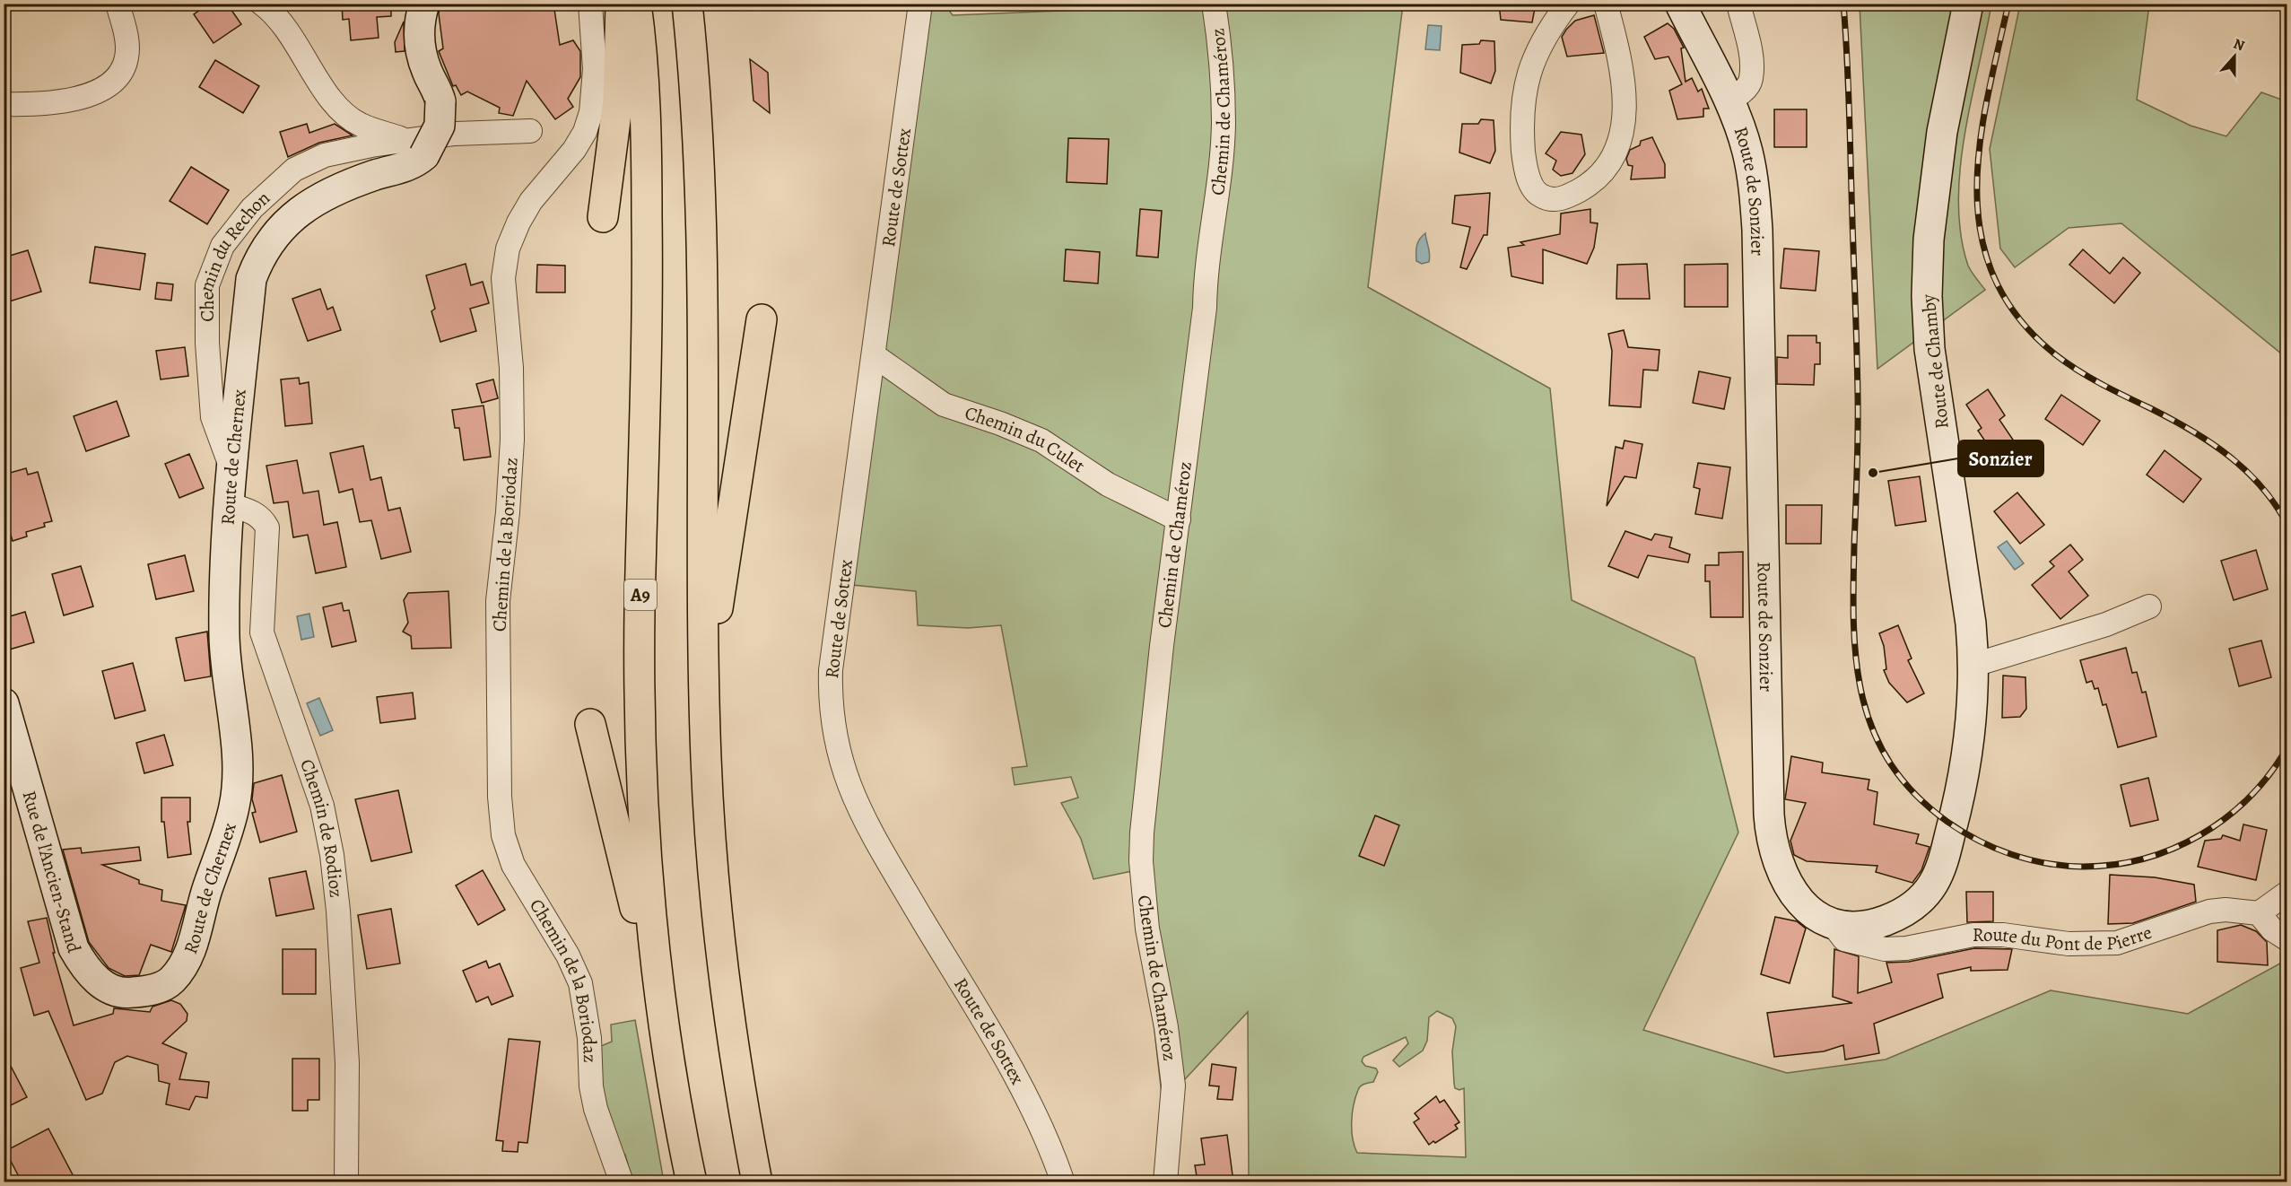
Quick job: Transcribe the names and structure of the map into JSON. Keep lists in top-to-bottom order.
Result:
{
  "streets": {
    "highway": ["A9"],
    "street": [
      "Chemin de Chaméroz",
      "Route de Sottex",
      "Route de Sonzier",
      "Chemin du Rechon",
      "Route de Chamby",
      "Chemin du Culet",
      "Route de Chernex",
      "Chemin de la Boriodaz",
      "Chemin de Rodioz",
      "Rue de l'Ancien-Stand",
      "Route du Pont de Pierre"
    ]
  },
  "crossings": [
    ["Chemin de Chaméroz", "Chemin du Culet"],
    ["Route de Sottex", "Chemin du Culet"],
    ["Route de Sonzier", "Route de Chamby"],
    ["Route de Sonzier", "Route du Pont de Pierre"],
    ["Chemin du Rechon", "Route de Chernex"],
    ["Route de Chernex", "Chemin de Rodioz"],
    ["Route de Chernex", "Rue de l'Ancien-Stand"]
  ],
  "places": ["Sonzier"],
  "north": "top"
}
